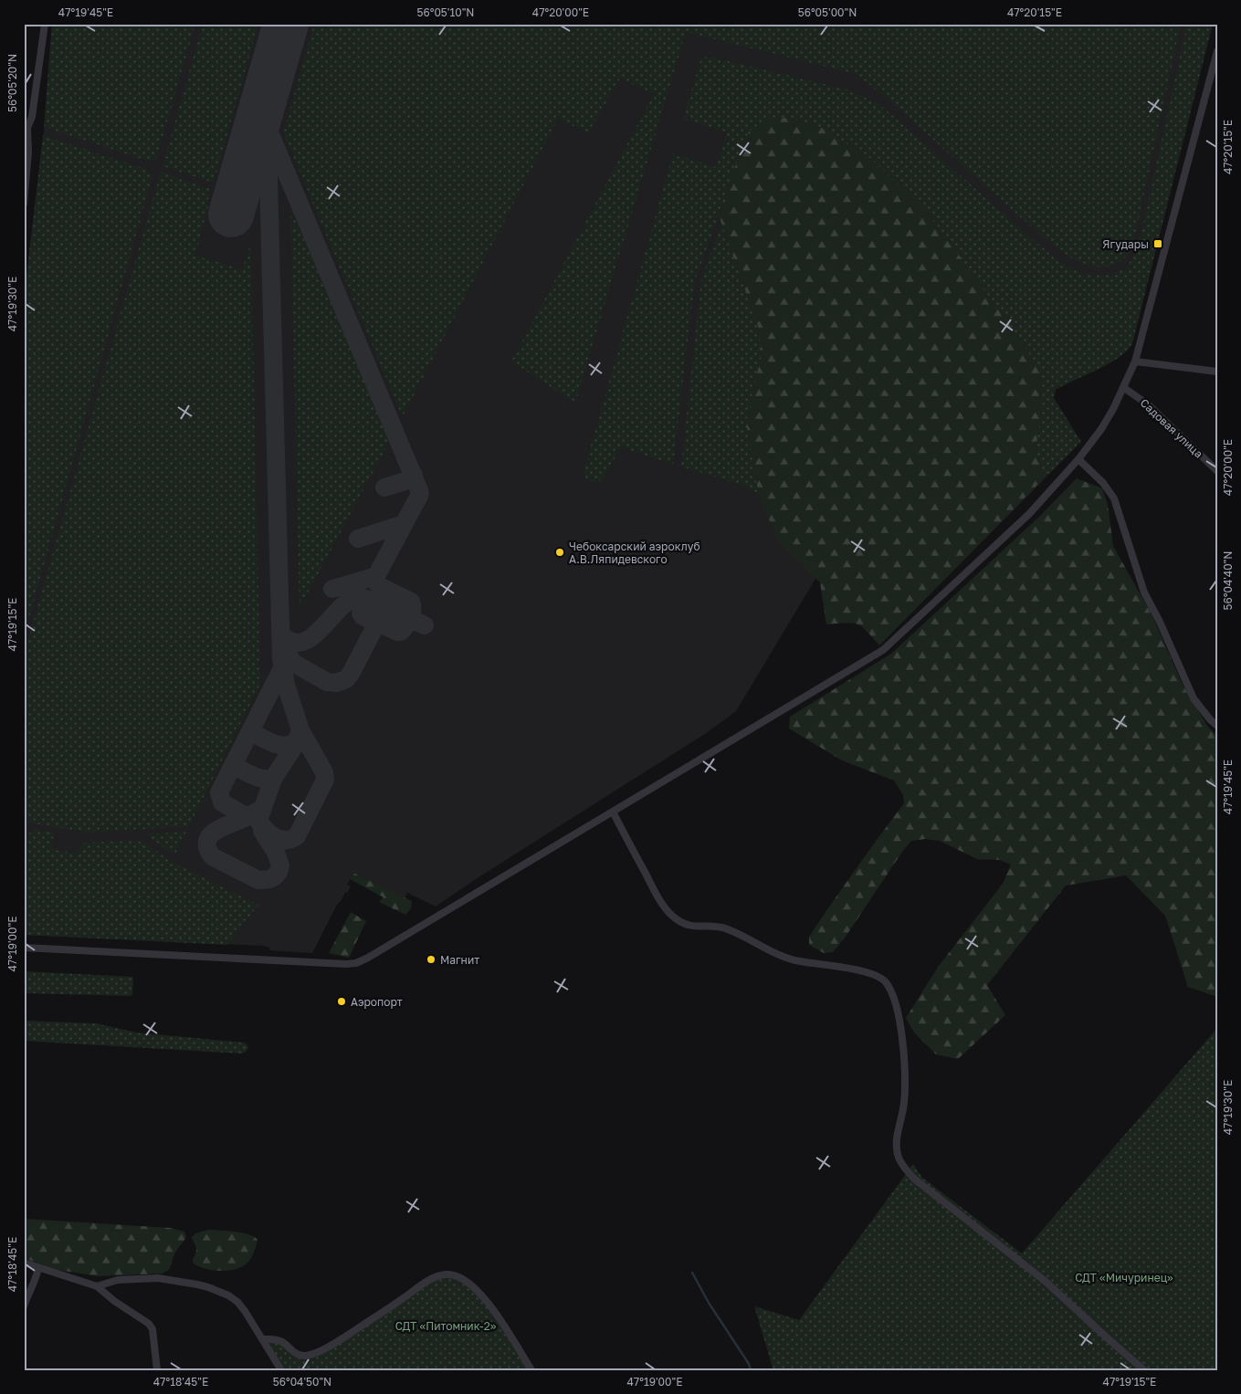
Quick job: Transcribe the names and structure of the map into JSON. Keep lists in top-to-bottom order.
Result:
{
  "streets": {
    "street": ["Садовая улица"]
  },
  "parks": ["СДТ «Мичуринец»", "СДТ «Питомник-2»"],
  "places": {
    "transit": ["Ягудары"],
    "other": ["Чебоксарский аэроклуб А.В.Ляпидевского", "Магнит", "Аэропорт"]
  },
  "coordinates": [
    "47°19'45\"E",
    "56°05'10\"N",
    "47°20'00\"E",
    "56°05'00\"N",
    "47°20'15\"E",
    "56°05'20\"N",
    "47°19'30\"E",
    "56°04'40\"N",
    "47°19'15\"E",
    "47°19'00\"E",
    "47°18'45\"E",
    "56°04'50\"N"
  ]
}
